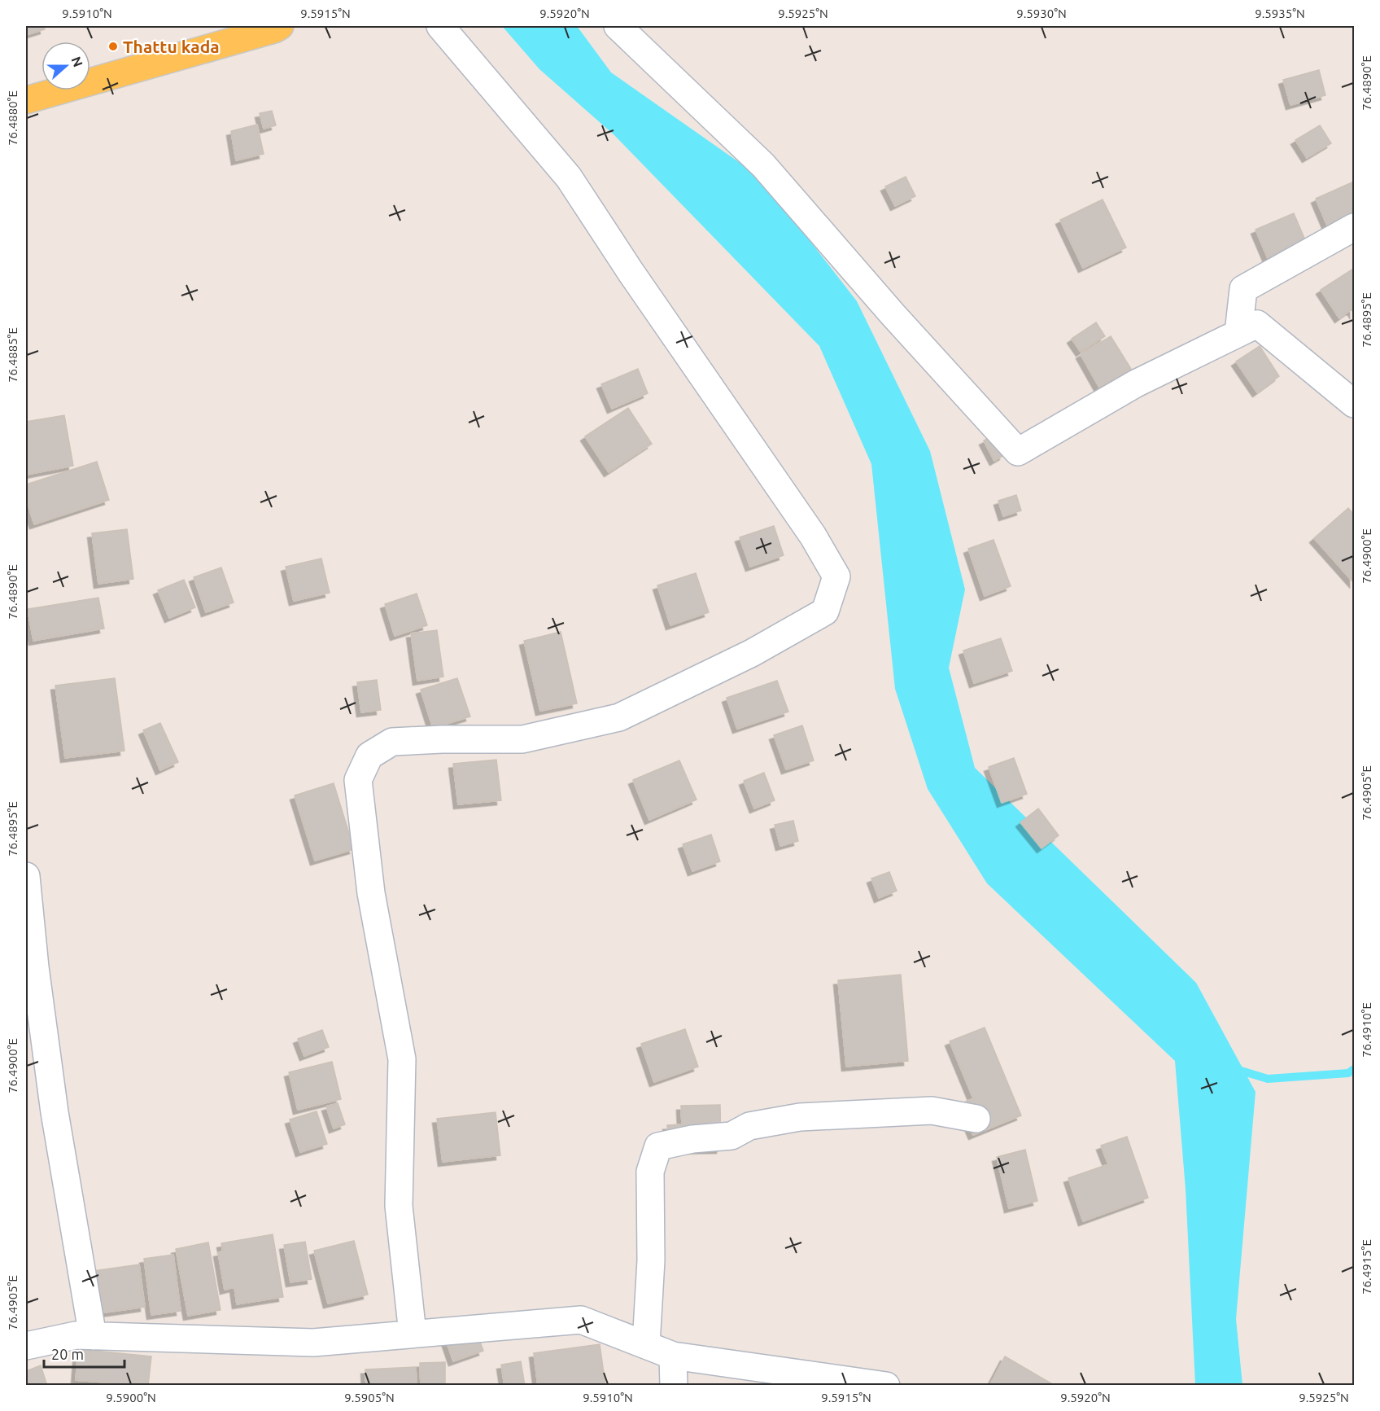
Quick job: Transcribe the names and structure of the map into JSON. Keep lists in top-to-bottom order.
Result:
{
  "places": ["Thattu kada"],
  "scale_bar": "20 m",
  "north": "right",
  "coordinates": [
    "9.5910°N",
    "9.5915°N",
    "9.5920°N",
    "9.5925°N",
    "9.5930°N",
    "9.5935°N",
    "76.4890°E",
    "76.4880°E",
    "76.4895°E",
    "76.4885°E",
    "76.4900°E",
    "76.4905°E",
    "76.4910°E",
    "76.4915°E",
    "9.5900°N",
    "9.5905°N"
  ]
}
